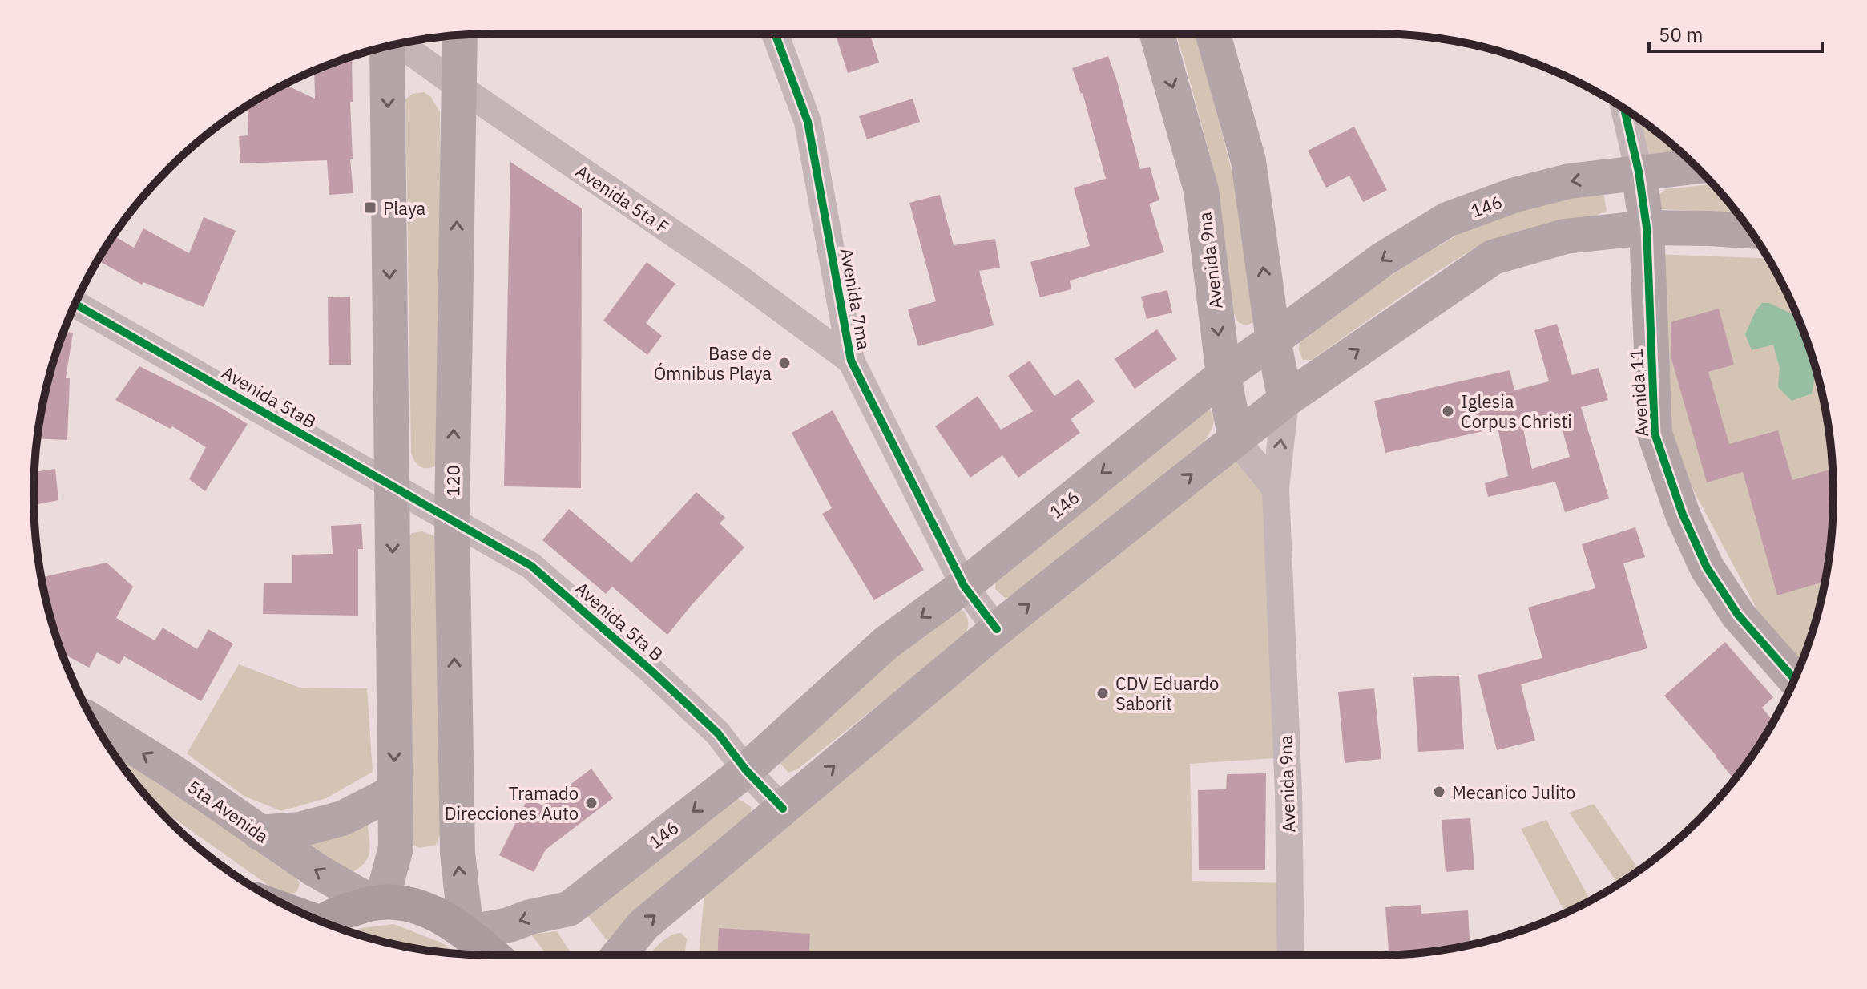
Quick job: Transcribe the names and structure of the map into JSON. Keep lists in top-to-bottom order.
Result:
{
  "streets": {
    "main road": [
      "146",
      "Avenida 9na",
      "Avenida 11",
      "120",
      "5ta Avenida"
    ],
    "street": [
      "Avenida 5ta F",
      "Avenida 7ma",
      "Avenida 5taB",
      "Avenida 5ta B"
    ]
  },
  "crossings": [
    ["Avenida 5ta F", "Avenida 7ma"],
    ["Avenida 5ta F", "120"],
    ["146", "Avenida 9na"],
    ["146", "Avenida 7ma"],
    ["146", "Avenida 11"],
    ["146", "120"],
    ["146", "Avenida 5ta B"],
    ["Avenida 5taB", "120"],
    ["Avenida 5taB", "Avenida 5ta B"],
    ["120", "Avenida 5ta B"]
  ],
  "one_way": ["5ta Avenida"],
  "places": {
    "transit": ["Playa"],
    "other": [
      "Base de Ómnibus Playa",
      "Iglesia Corpus Christi",
      "CDV Eduardo Saborit",
      "Mecanico Julito",
      "Tramado Direcciones Auto"
    ]
  },
  "scale_bar": "50 m"
}
